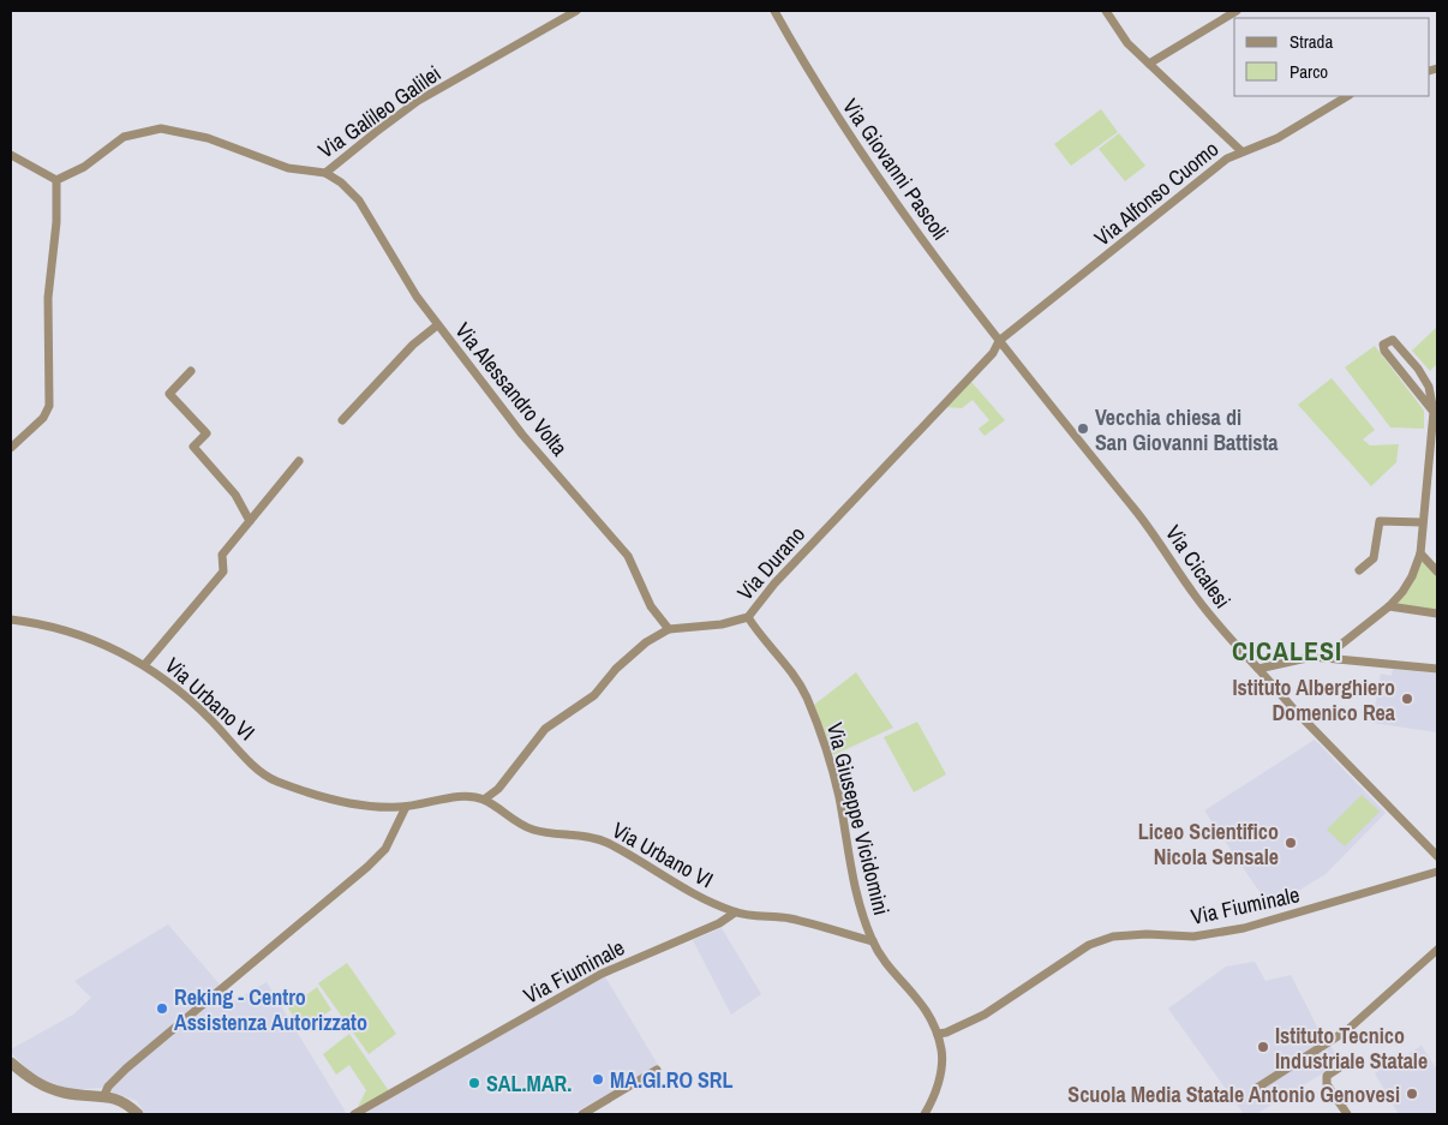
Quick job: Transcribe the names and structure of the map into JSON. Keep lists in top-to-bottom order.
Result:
{
  "streets": {
    "street": [
      "Via Galileo Galilei",
      "Via Giovanni Pascoli",
      "Via Alfonso Cuomo",
      "Via Alessandro Volta",
      "Via Durano",
      "Via Cicalesi",
      "Via Urbano VI",
      "Via Giuseppe Vicidomini",
      "Via Fiuminale"
    ]
  },
  "crossings": [
    ["Via Galileo Galilei", "Via Alessandro Volta"],
    ["Via Giovanni Pascoli", "Via Alfonso Cuomo"],
    ["Via Giovanni Pascoli", "Via Durano"],
    ["Via Giovanni Pascoli", "Via Cicalesi"],
    ["Via Alfonso Cuomo", "Via Durano"],
    ["Via Alfonso Cuomo", "Via Cicalesi"],
    ["Via Alessandro Volta", "Via Durano"],
    ["Via Durano", "Via Cicalesi"],
    ["Via Durano", "Via Urbano VI"],
    ["Via Durano", "Via Giuseppe Vicidomini"],
    ["Via Urbano VI", "Via Giuseppe Vicidomini"],
    ["Via Urbano VI", "Via Fiuminale"]
  ],
  "districts": ["CICALESI"],
  "places": [
    "Vecchia chiesa di San Giovanni Battista",
    "Istituto Alberghiero Domenico Rea",
    "Liceo Scientifico Nicola Sensale",
    "Reking - Centro Assistenza Autorizzato",
    "Istituto Tecnico Industriale Statale",
    "MA.GI.RO SRL",
    "SAL.MAR.",
    "Scuola Media Statale Antonio Genovesi"
  ],
  "legend": ["Strada", "Parco"]
}
